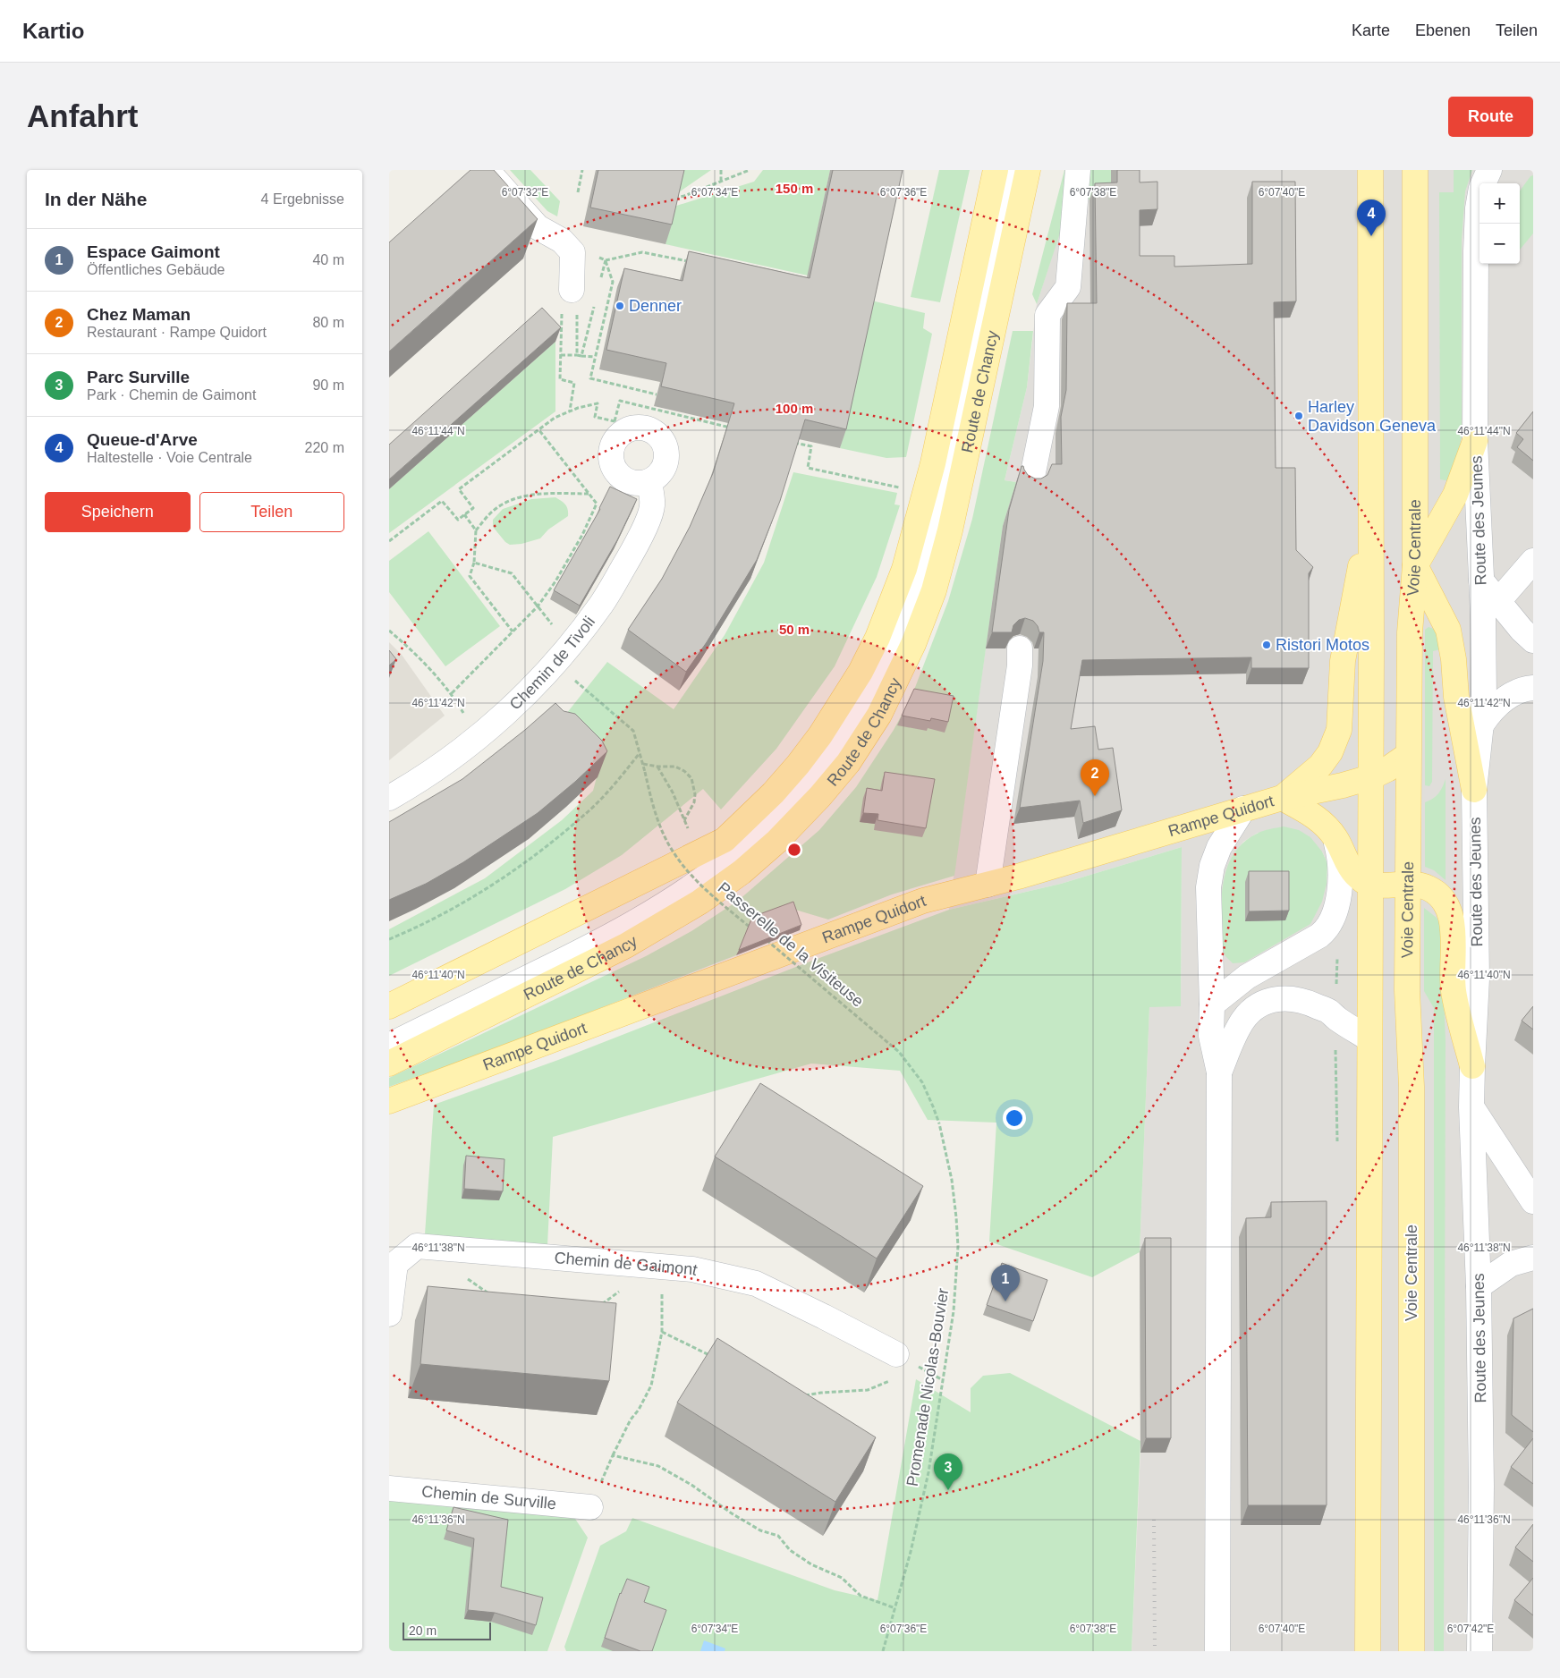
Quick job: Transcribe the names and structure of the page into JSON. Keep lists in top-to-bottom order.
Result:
{
  "streets": {
    "main road": ["Route de Chancy", "Voie Centrale", "Rampe Quidort"],
    "street": [
      "Route des Jeunes",
      "Chemin de Tivoli",
      "Chemin de Gaimont",
      "Chemin de Surville"
    ],
    "path": ["Passerelle de la Visiteuse", "Promenade Nicolas-Bouvier"]
  },
  "crossings": [
    ["Voie Centrale", "Rampe Quidort"],
    ["Chemin de Tivoli", "Passerelle de la Visiteuse"],
    ["Passerelle de la Visiteuse", "Promenade Nicolas-Bouvier"]
  ],
  "places": ["Denner", "Harley Davidson Geneva", "Ristori Motos"],
  "scale_bar": "20 m",
  "page": {
    "header": "Kartio",
    "nav": ["Karte", "Ebenen", "Teilen"],
    "buttons": [
      "Route",
      ["Speichern", "Teilen"]
    ],
    "title": "Anfahrt",
    "heading": ["In der Nähe", "4 Ergebnisse"],
    "map_buttons": ["+", "−"],
    "pins": [
      "4",
      "2",
      "1",
      "3"
    ],
    "list": [
      {
        "mark": "1",
        "name": "Espace Gaimont",
        "note": "Öffentliches Gebäude",
        "value": "40 m"
      },
      {
        "mark": "2",
        "name": "Chez Maman",
        "note": "Restaurant · Rampe Quidort",
        "value": "80 m"
      },
      {
        "mark": "3",
        "name": "Parc Surville",
        "note": "Park · Chemin de Gaimont",
        "value": "90 m"
      },
      {
        "mark": "4",
        "name": "Queue-d'Arve",
        "note": "Haltestelle · Voie Centrale",
        "value": "220 m"
      }
    ],
    "scale": "20 m"
  },
  "coordinates": [
    "6°07'32\"E",
    "6°07'34\"E",
    "6°07'36\"E",
    "6°07'38\"E",
    "6°07'40\"E",
    "46°11'44\"N",
    "46°11'42\"N",
    "46°11'40\"N",
    "46°11'38\"N",
    "46°11'36\"N",
    "6°07'42\"E"
  ],
  "rings": ["150 m", "100 m", "50 m"]
}
